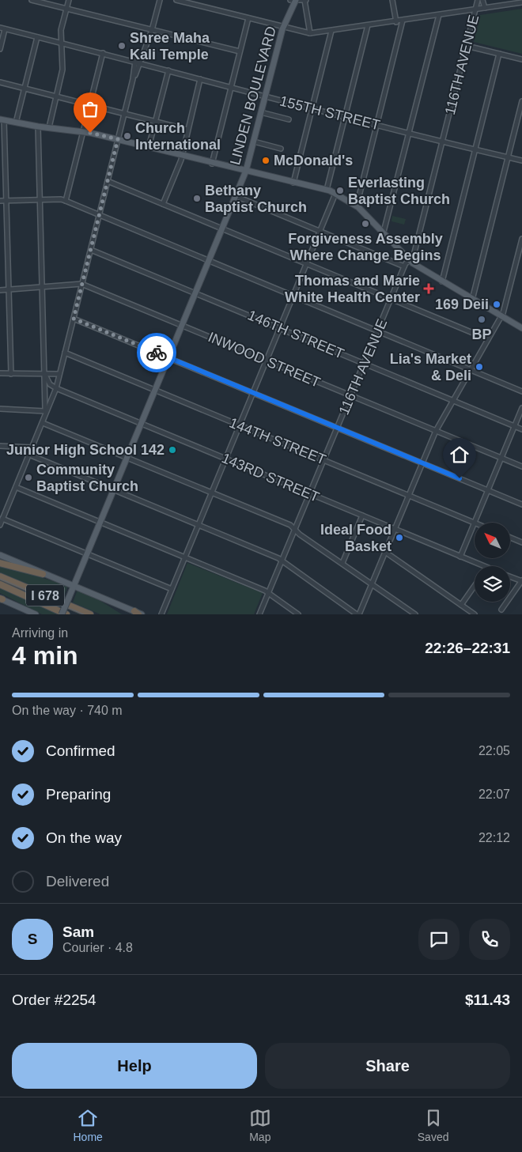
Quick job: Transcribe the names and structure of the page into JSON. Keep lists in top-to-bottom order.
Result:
{
  "streets": {
    "highway": ["I 678"],
    "main road": ["LINDEN BOULEVARD"],
    "street": [
      "116TH AVENUE",
      "155TH STREET",
      "146TH STREET",
      "INWOOD STREET",
      "144TH STREET",
      "143RD STREET"
    ]
  },
  "crossings": [
    ["116TH AVENUE", "155TH STREET"],
    ["116TH AVENUE", "146TH STREET"],
    ["116TH AVENUE", "INWOOD STREET"],
    ["116TH AVENUE", "144TH STREET"],
    ["116TH AVENUE", "143RD STREET"],
    ["LINDEN BOULEVARD", "155TH STREET"],
    ["LINDEN BOULEVARD", "146TH STREET"],
    ["LINDEN BOULEVARD", "INWOOD STREET"],
    ["LINDEN BOULEVARD", "144TH STREET"],
    ["LINDEN BOULEVARD", "143RD STREET"]
  ],
  "places": {
    "other": [
      "Shree Maha Kali Temple",
      "Church International",
      "McDonald's",
      "Everlasting Baptist Church",
      "Bethany Baptist Church",
      "Forgiveness Assembly Where Change Begins",
      "169 Deii",
      "BP",
      "Lia's Market & Deli",
      "Junior High School 142",
      "Community Baptist Church",
      "Ideal Food Basket"
    ],
    "health": ["Thomas and Marie White Health Center"]
  },
  "north": "top left",
  "page": {
    "heading": ["4 min", "Arriving in", "22:26–22:31"],
    "panel": [
      "Sam",
      "Courier · 4.8",
      "Order #2254",
      "$11.43"
    ],
    "bar": "On the way · 740 m",
    "list": [
      ["Confirmed", "22:05"],
      ["Preparing", "22:07"],
      ["On the way", "22:12"],
      "Delivered"
    ],
    "round": "S",
    "buttons": ["Help", "Share"],
    "tabs": ["Home", "Map", "Saved"]
  }
}
